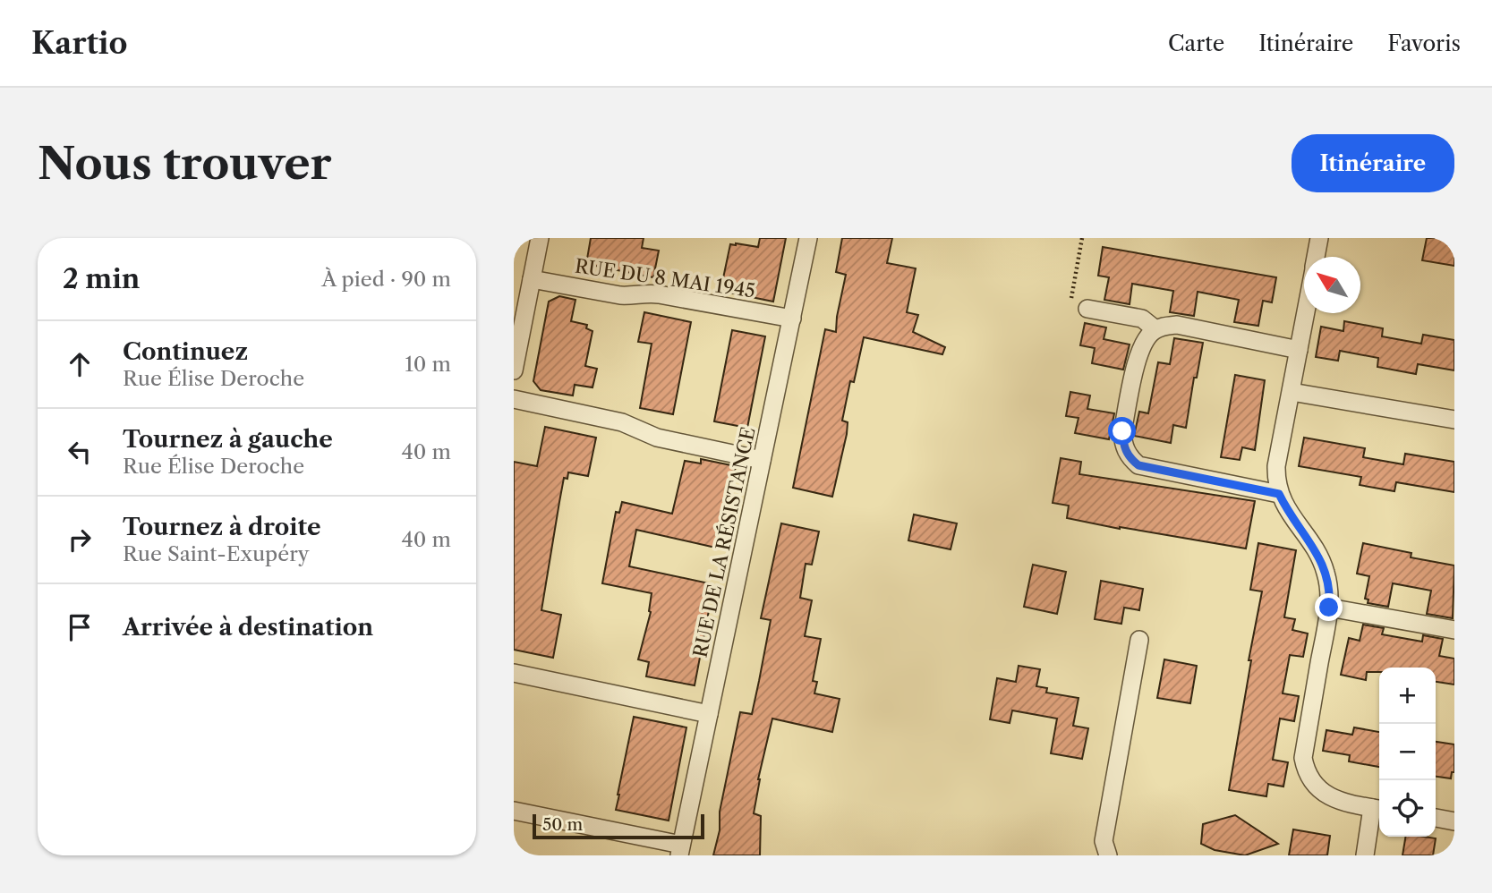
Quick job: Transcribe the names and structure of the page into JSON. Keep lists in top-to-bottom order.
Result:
{
  "streets": {
    "street": ["RUE DU 8 MAI 1945", "RUE DE LA RÉSISTANCE"]
  },
  "crossings": [
    ["RUE DU 8 MAI 1945", "RUE DE LA RÉSISTANCE"]
  ],
  "scale_bar": "50 m",
  "north": "top left",
  "page": {
    "header": "Kartio",
    "nav": ["Carte", "Itinéraire", "Favoris"],
    "buttons": "Itinéraire",
    "title": "Nous trouver",
    "heading": ["2 min", "À pied · 90 m"],
    "list": [
      ["Continuez", "Rue Élise Deroche", "10 m"],
      ["Tournez à gauche", "Rue Élise Deroche", "40 m"],
      ["Tournez à droite", "Rue Saint-Exupéry", "40 m"],
      "Arrivée à destination"
    ],
    "map_buttons": ["+", "−"],
    "scale": "50 m"
  }
}
